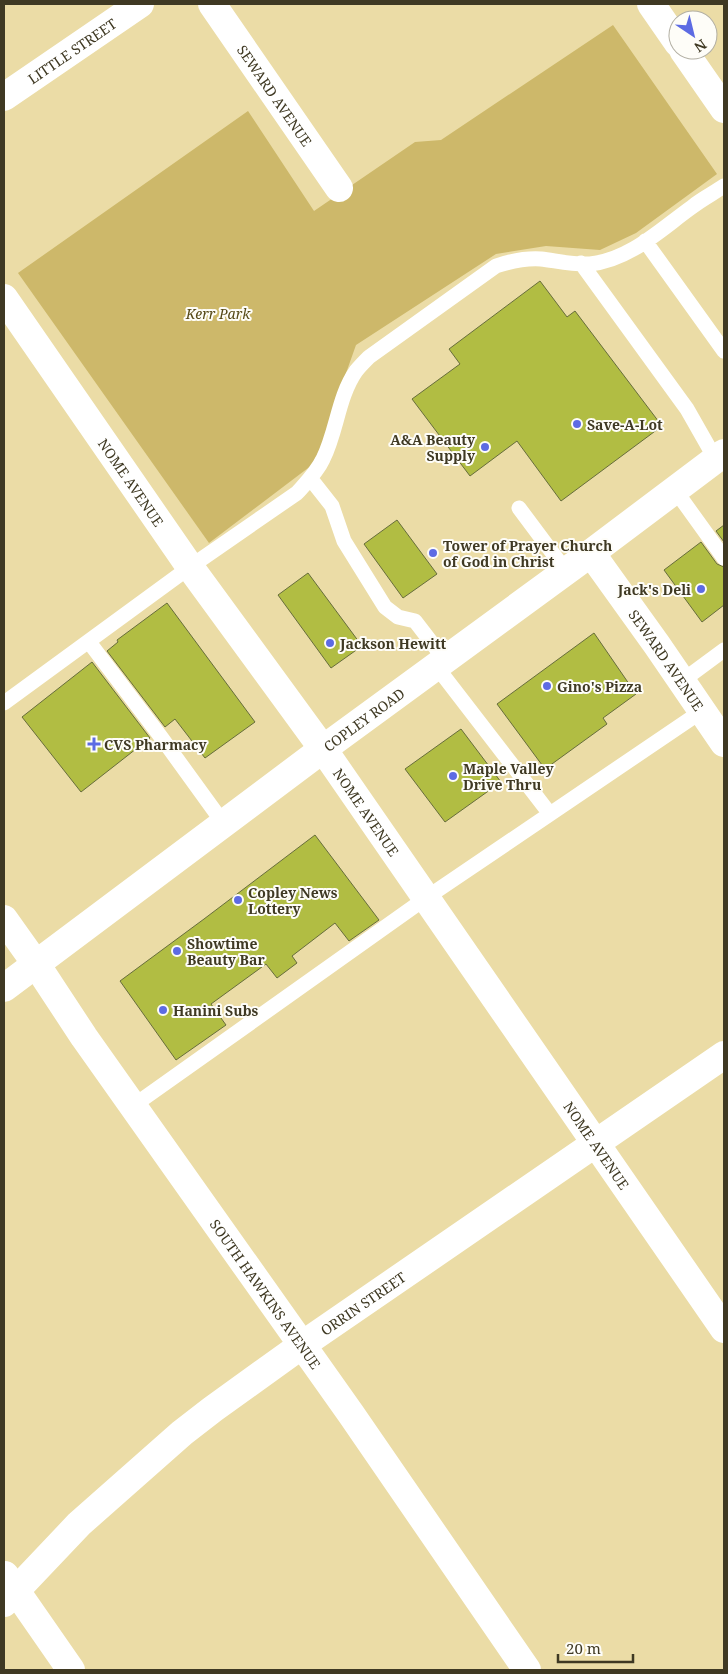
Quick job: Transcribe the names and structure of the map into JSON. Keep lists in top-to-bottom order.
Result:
{
  "streets": {
    "street": [
      "LITTLE STREET",
      "SEWARD AVENUE",
      "NOME AVENUE",
      "COPLEY ROAD",
      "SOUTH HAWKINS AVENUE",
      "ORRIN STREET"
    ]
  },
  "crossings": [
    ["SEWARD AVENUE", "COPLEY ROAD"],
    ["NOME AVENUE", "COPLEY ROAD"],
    ["NOME AVENUE", "ORRIN STREET"],
    ["COPLEY ROAD", "SOUTH HAWKINS AVENUE"],
    ["SOUTH HAWKINS AVENUE", "ORRIN STREET"]
  ],
  "parks": ["Kerr Park"],
  "places": {
    "other": [
      "Save-A-Lot",
      "A&A Beauty Supply",
      "Tower of Prayer Church of God in Christ",
      "Jack's Deli",
      "Jackson Hewitt",
      "Gino's Pizza",
      "Maple Valley Drive Thru",
      "Copley News Lottery",
      "Showtime Beauty Bar",
      "Hanini Subs"
    ],
    "health": ["CVS Pharmacy"]
  },
  "scale_bar": "20 m",
  "north": "bottom right"
}
